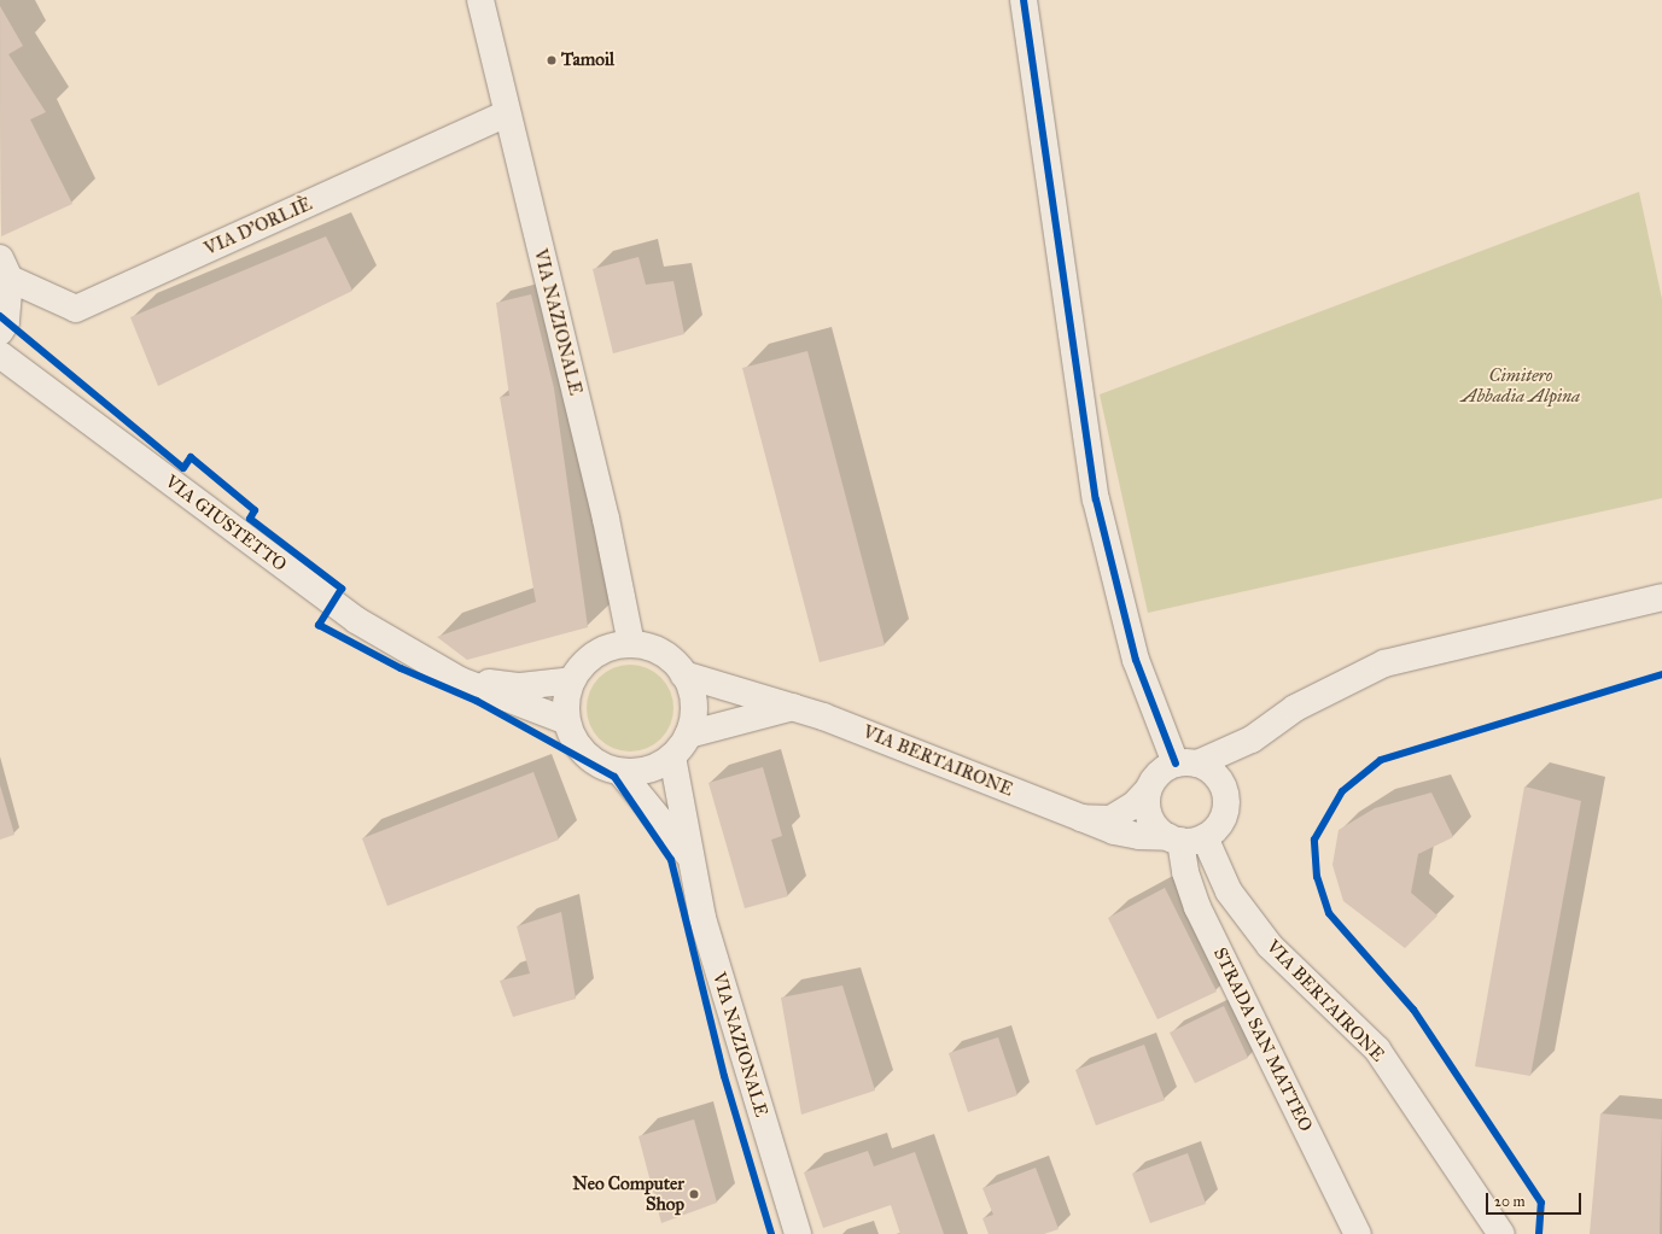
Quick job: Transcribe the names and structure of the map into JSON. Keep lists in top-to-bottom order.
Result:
{
  "streets": {
    "street": [
      "VIA D'ORLIÈ",
      "VIA NAZIONALE",
      "VIA GIUSTETTO",
      "VIA BERTAIRONE",
      "STRADA SAN MATTEO"
    ]
  },
  "crossings": [
    ["VIA D'ORLIÈ", "VIA NAZIONALE"],
    ["VIA NAZIONALE", "VIA GIUSTETTO"],
    ["VIA NAZIONALE", "VIA BERTAIRONE"],
    ["VIA GIUSTETTO", "VIA BERTAIRONE"],
    ["VIA BERTAIRONE", "STRADA SAN MATTEO"]
  ],
  "parks": ["Cimitero Abbadia Alpina"],
  "places": ["Tamoil", "Neo Computer Shop"],
  "scale_bar": "20 m"
}
